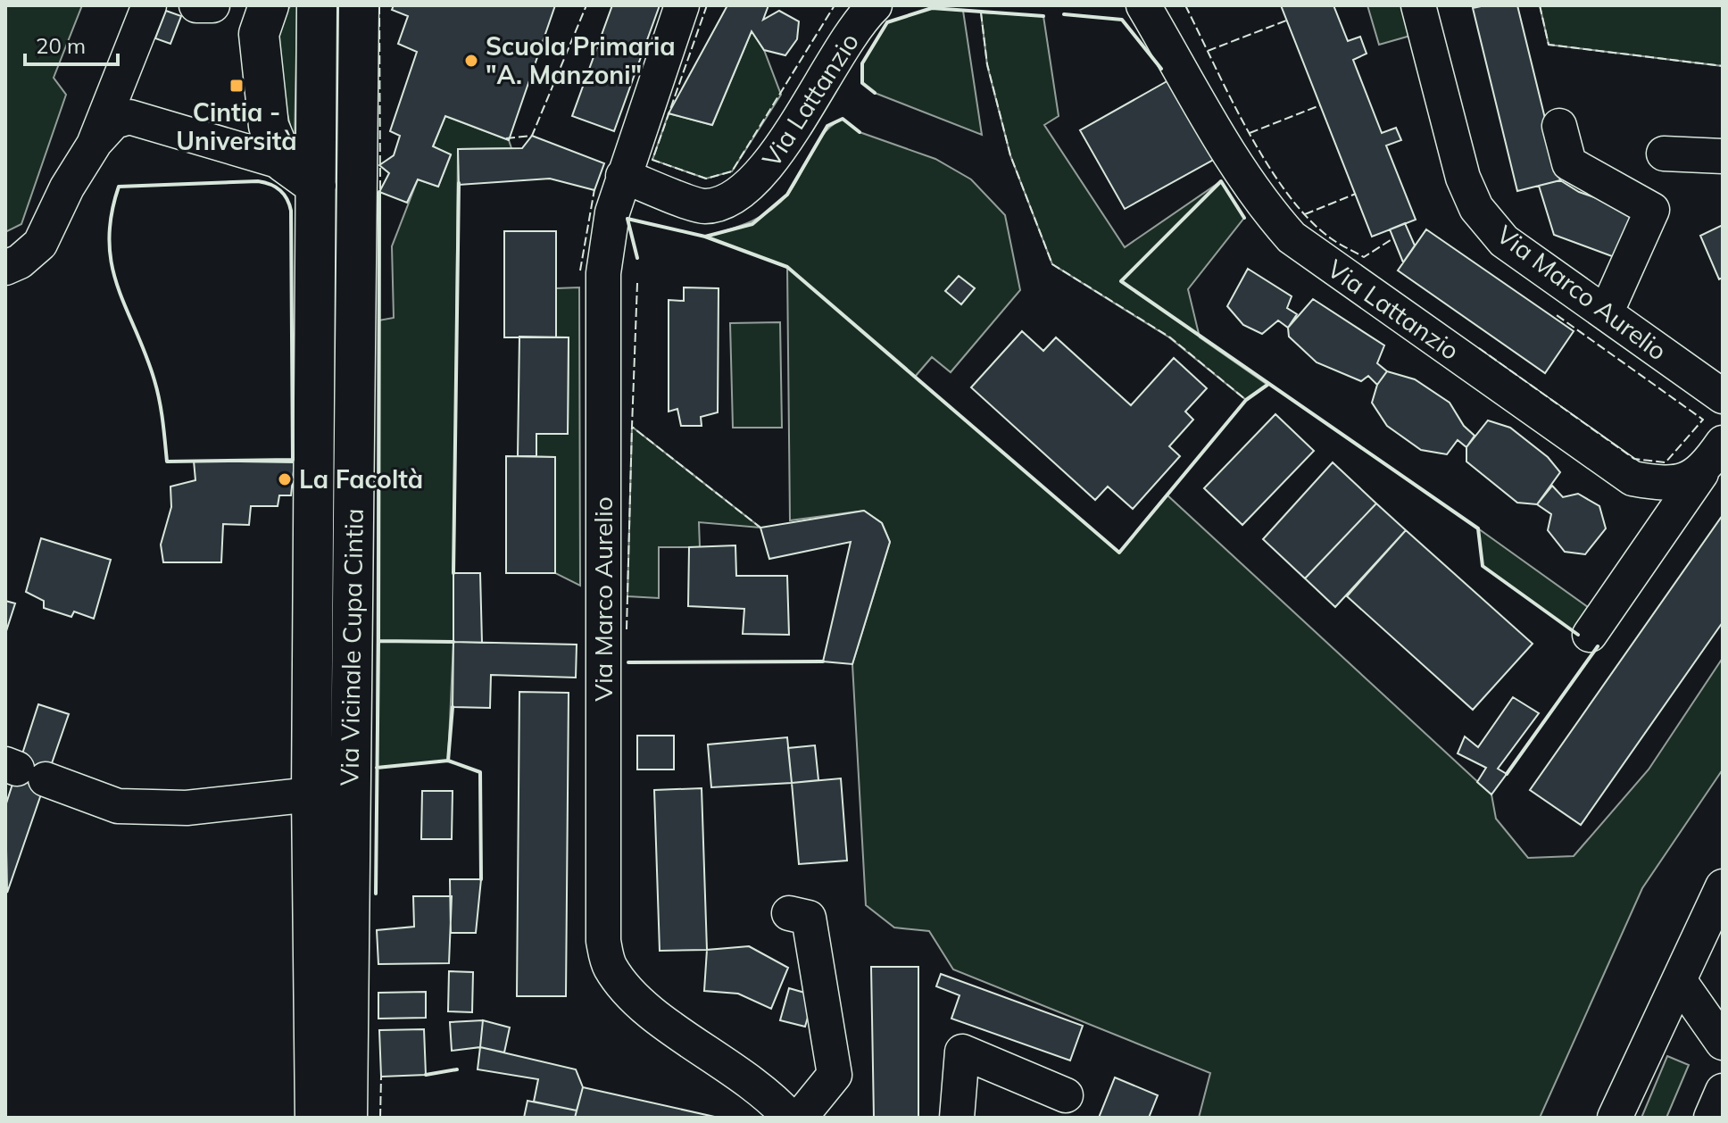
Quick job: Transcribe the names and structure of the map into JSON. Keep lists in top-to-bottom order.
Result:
{
  "streets": {
    "main road": ["Via Vicinale Cupa Cintia"],
    "street": ["Via Lattanzio", "Via Marco Aurelio"]
  },
  "crossings": [
    ["Via Lattanzio", "Via Marco Aurelio"]
  ],
  "places": {
    "other": ["Scuola Primaria \"A. Manzoni\"", "La Facoltà"],
    "transit": ["Cintia - Università"]
  },
  "scale_bar": "20 m"
}
